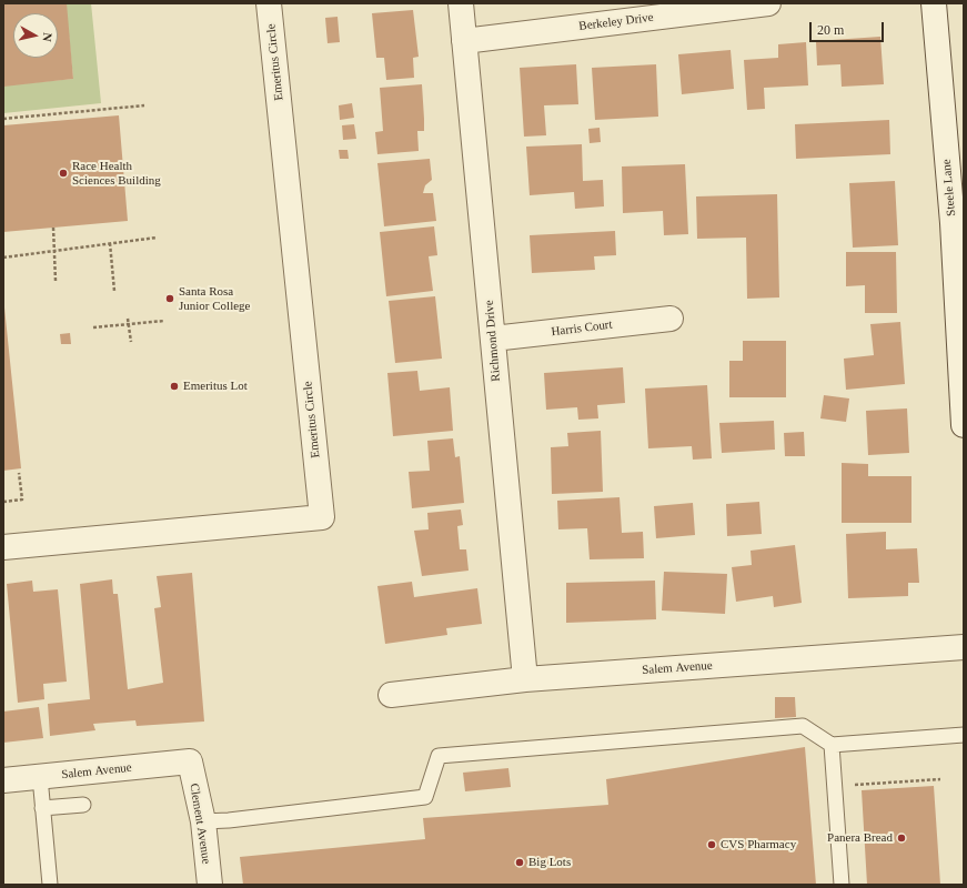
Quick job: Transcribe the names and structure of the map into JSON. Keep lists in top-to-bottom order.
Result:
{
  "streets": {
    "street": [
      "Berkeley Drive",
      "Emeritus Circle",
      "Steele Lane",
      "Harris Court",
      "Richmond Drive",
      "Salem Avenue",
      "Clement Avenue"
    ]
  },
  "crossings": [
    ["Berkeley Drive", "Richmond Drive"],
    ["Harris Court", "Richmond Drive"],
    ["Richmond Drive", "Salem Avenue"],
    ["Salem Avenue", "Clement Avenue"]
  ],
  "places": [
    "Race Health Sciences Building",
    "Santa Rosa Junior College",
    "Emeritus Lot",
    "Panera Bread",
    "CVS Pharmacy",
    "Big Lots"
  ],
  "scale_bar": "20 m",
  "north": "right"
}
